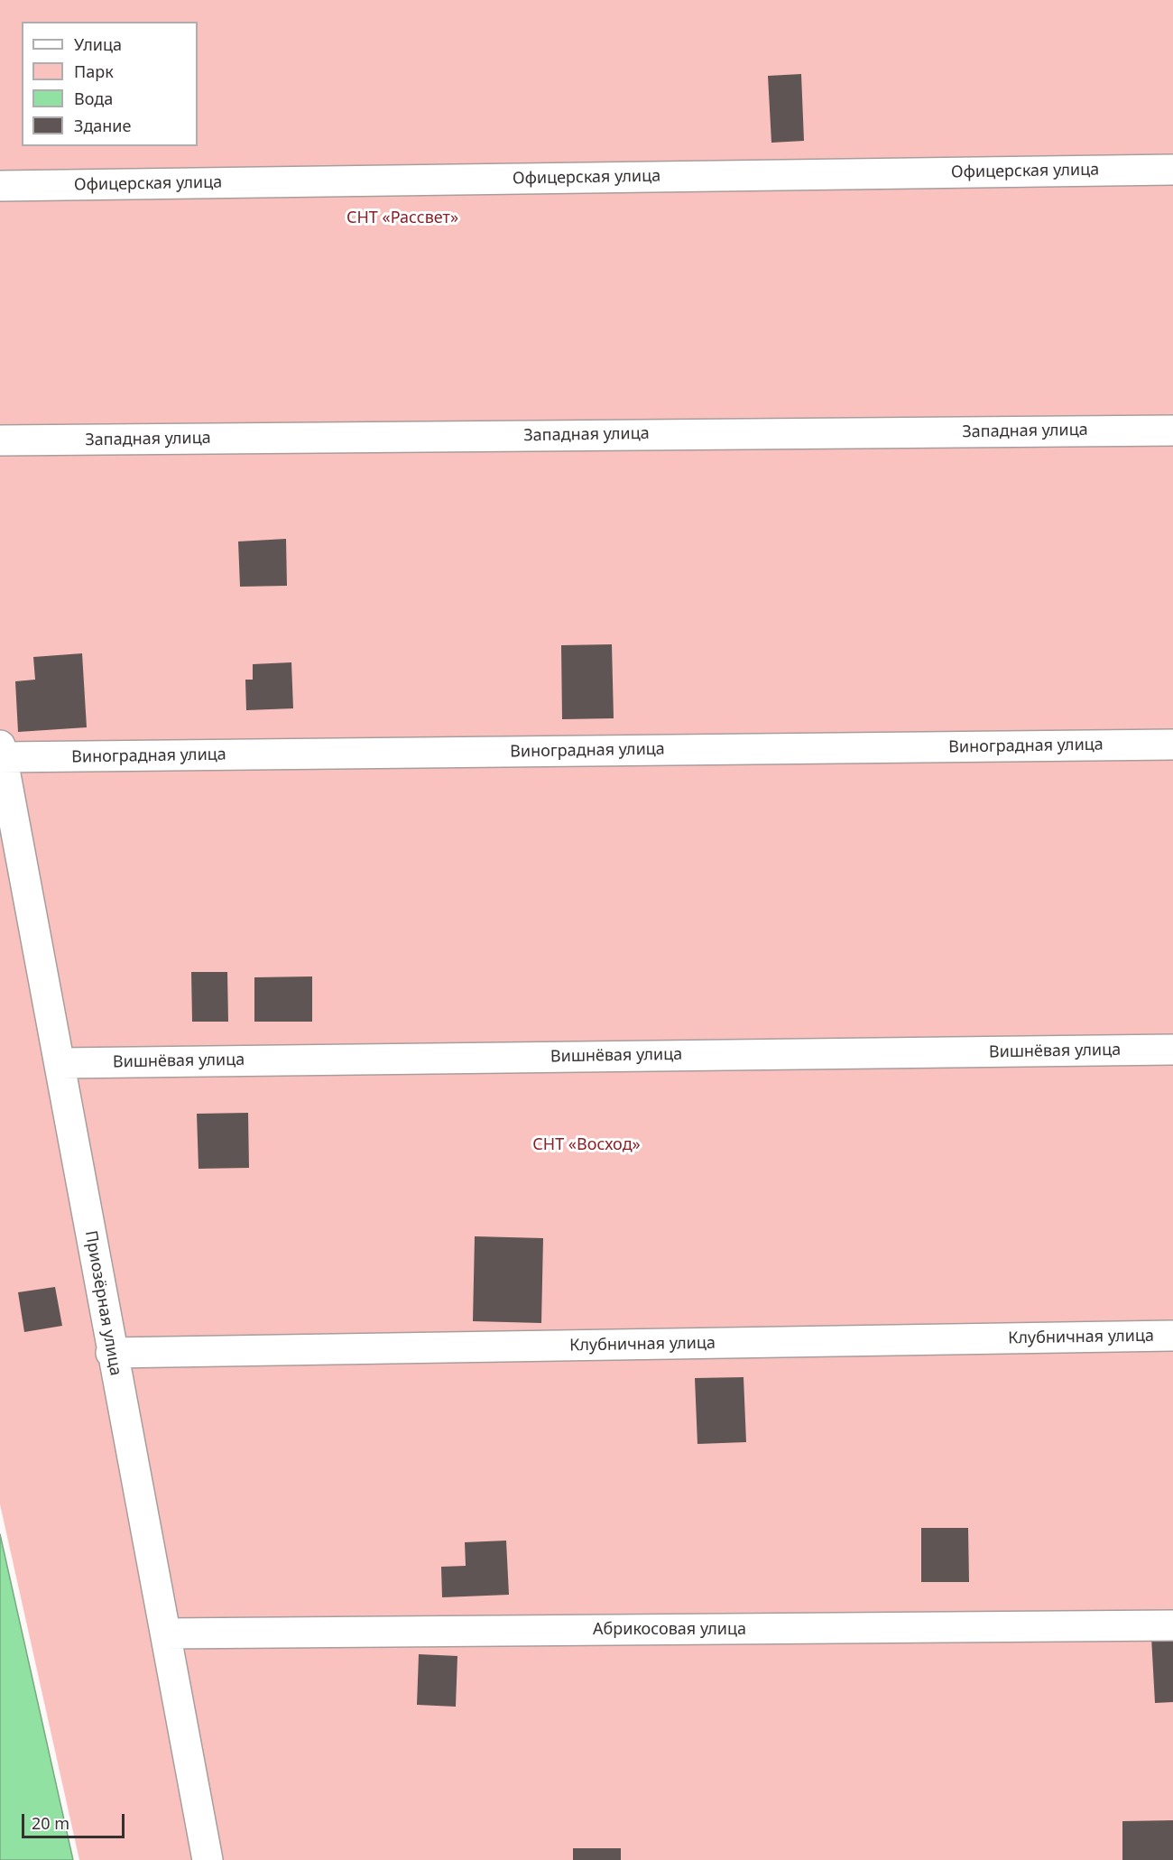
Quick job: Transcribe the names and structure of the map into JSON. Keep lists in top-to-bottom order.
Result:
{
  "streets": {
    "street": [
      "Офицерская улица",
      "Западная улица",
      "Виноградная улица",
      "Вишнёвая улица",
      "Приозёрная улица",
      "Клубничная улица",
      "Абрикосовая улица"
    ]
  },
  "crossings": [
    ["Виноградная улица", "Приозёрная улица"],
    ["Вишнёвая улица", "Приозёрная улица"],
    ["Приозёрная улица", "Клубничная улица"],
    ["Приозёрная улица", "Абрикосовая улица"]
  ],
  "parks": ["СНТ «Рассвет»", "СНТ «Восход»"],
  "legend": [
    "Улица",
    "Парк",
    "Вода",
    "Здание"
  ],
  "scale_bar": "20 m"
}
